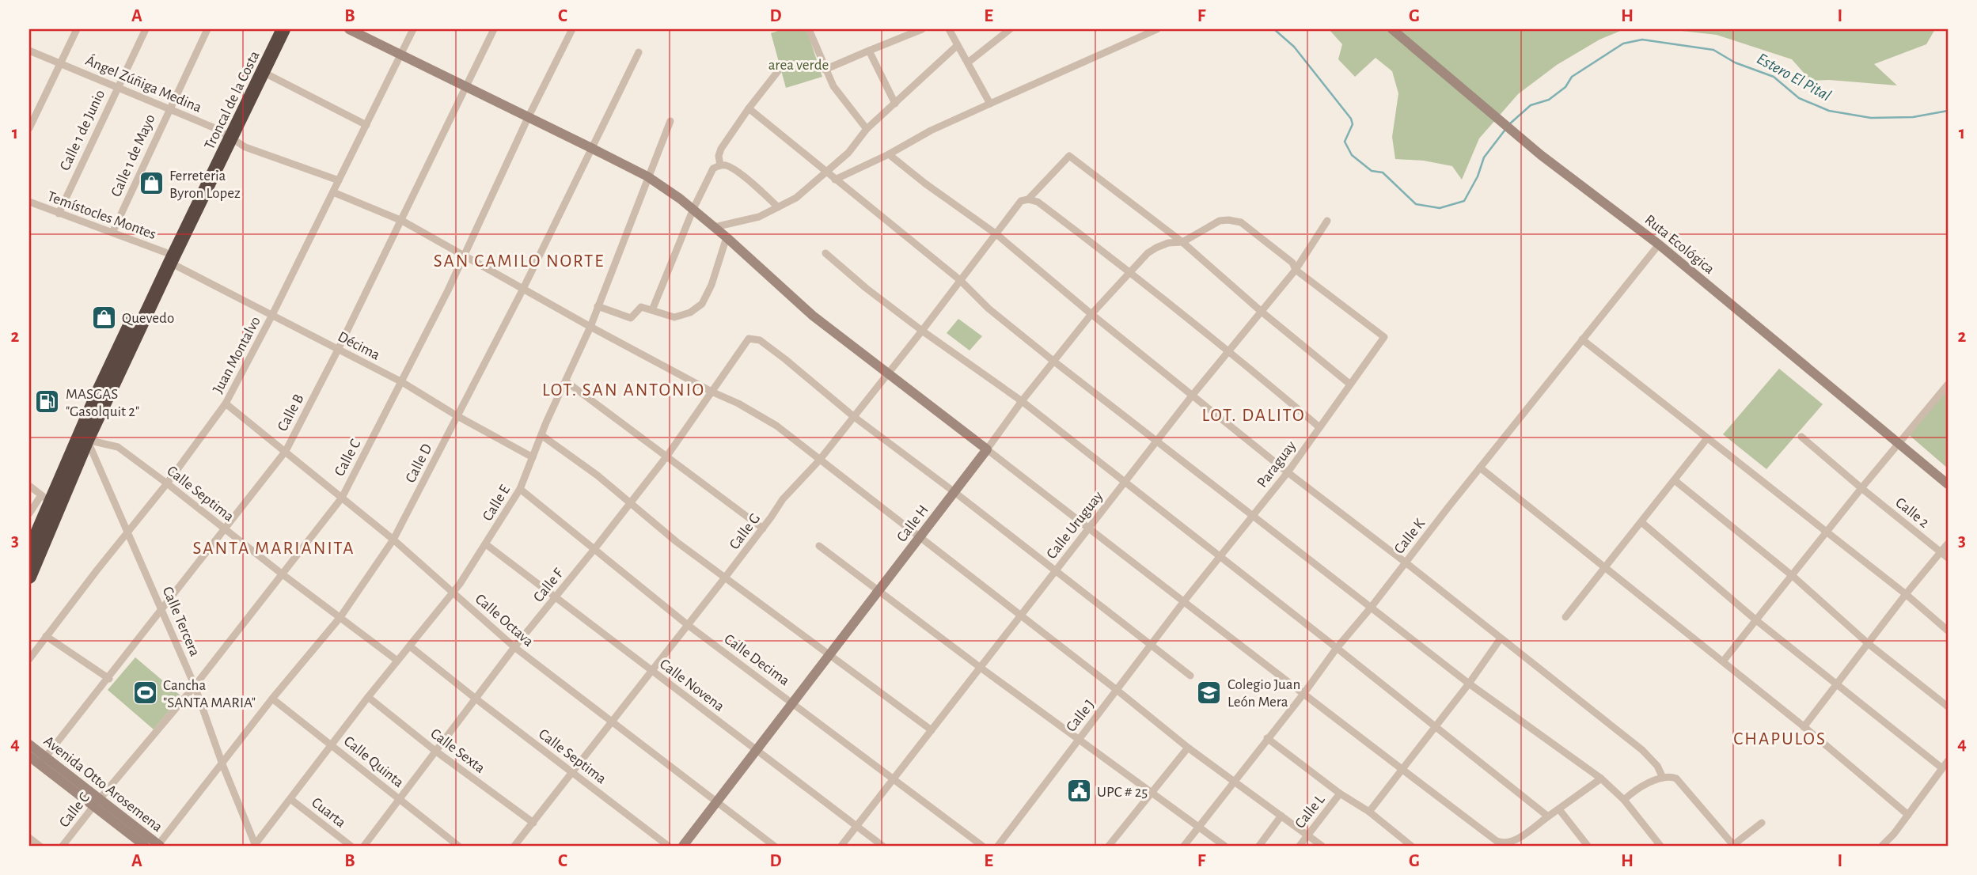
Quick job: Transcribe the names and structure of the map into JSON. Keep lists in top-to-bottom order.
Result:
{
  "streets": {
    "highway": ["Troncal de la Costa"],
    "street": [
      "Ángel Zúñiga Medina",
      "Calle 1 de Junio",
      "Calle 1 de Mayo",
      "Temístocles Montes",
      "Ruta Ecológica",
      "Décima",
      "Juan Montalvo",
      "Calle B",
      "Calle C",
      "Calle D",
      "Paraguay",
      "Calle Septima",
      "Calle E",
      "Calle 2",
      "Calle H",
      "Calle Uruguay",
      "Calle G",
      "Calle K",
      "Calle F",
      "Calle Octava",
      "Calle Tercera",
      "Calle Decima",
      "Calle Novena",
      "Calle J",
      "Calle Sexta",
      "Calle Quinta",
      "Avenida Otto Arosemena",
      "Calle L",
      "Cuarta"
    ]
  },
  "crossings": [
    ["Ángel Zúñiga Medina", "Troncal de la Costa"],
    ["Ángel Zúñiga Medina", "Calle 1 de Junio"],
    ["Ángel Zúñiga Medina", "Calle 1 de Mayo"],
    ["Ángel Zúñiga Medina", "Juan Montalvo"],
    ["Troncal de la Costa", "Temístocles Montes"],
    ["Troncal de la Costa", "Décima"],
    ["Troncal de la Costa", "Calle Septima"],
    ["Troncal de la Costa", "Calle Tercera"],
    ["Calle 1 de Junio", "Temístocles Montes"],
    ["Calle 1 de Mayo", "Temístocles Montes"],
    ["Temístocles Montes", "Décima"],
    ["Ruta Ecológica", "Calle K"],
    ["Décima", "Juan Montalvo"],
    ["Décima", "Calle B"],
    ["Décima", "Calle C"],
    ["Décima", "Calle D"],
    ["Décima", "Calle E"],
    ["Juan Montalvo", "Calle Septima"],
    ["Juan Montalvo", "Calle Octava"],
    ["Juan Montalvo", "Calle Tercera"],
    ["Calle B", "Calle Septima"],
    ["Calle B", "Calle Octava"],
    ["Calle B", "Calle Tercera"],
    ["Calle B", "Avenida Otto Arosemena"],
    ["Calle C", "Calle Septima"],
    ["Calle C", "Calle Octava"],
    ["Calle C", "Calle Tercera"],
    ["Calle C", "Avenida Otto Arosemena"],
    ["Calle D", "Calle Septima"],
    ["Calle D", "Calle Octava"],
    ["Calle D", "Calle Tercera"],
    ["Calle D", "Calle Quinta"],
    ["Calle D", "Avenida Otto Arosemena"],
    ["Paraguay", "Calle H"],
    ["Paraguay", "Calle J"],
    ["Calle Septima", "Calle E"],
    ["Calle Septima", "Calle G"],
    ["Calle Septima", "Calle F"],
    ["Calle Septima", "Calle Tercera"],
    ["Calle E", "Calle Octava"],
    ["Calle E", "Calle Tercera"],
    ["Calle E", "Calle Decima"],
    ["Calle E", "Calle Novena"],
    ["Calle E", "Calle Sexta"],
    ["Calle E", "Calle Quinta"],
    ["Calle E", "Cuarta"],
    ["Calle H", "Calle Uruguay"],
    ["Calle H", "Calle G"],
    ["Calle H", "Calle Octava"],
    ["Calle H", "Calle Decima"],
    ["Calle H", "Calle Novena"],
    ["Calle Uruguay", "Calle Decima"],
    ["Calle Uruguay", "Calle Novena"],
    ["Calle G", "Calle F"],
    ["Calle G", "Calle Octava"],
    ["Calle G", "Calle Decima"],
    ["Calle G", "Calle Novena"],
    ["Calle G", "Calle Sexta"],
    ["Calle F", "Calle Octava"],
    ["Calle F", "Calle Decima"],
    ["Calle F", "Calle Novena"],
    ["Calle F", "Calle Sexta"],
    ["Calle F", "Calle Quinta"]
  ],
  "districts": [
    "SAN CAMILO NORTE",
    "LOT. SAN ANTONIO",
    "LOT. DALITO",
    "SANTA MARIANITA",
    "CHAPULOS"
  ],
  "water": ["Estero El Pital"],
  "parks": ["area verde"],
  "places": {
    "shop": ["Ferreteria Byron Lopez", "Quevedo"],
    "fuel station": ["MASGAS \"Gasolquit 2\""],
    "school or university": ["Colegio Juan León Mera"],
    "sports": ["Cancha \"SANTA MARIA\""],
    "public building": ["UPC # 25"]
  },
  "grid": {
    "columns": [
      "A",
      "B",
      "C",
      "D",
      "E",
      "F",
      "G",
      "H",
      "I"
    ],
    "rows": [
      "1",
      "2",
      "3",
      "4"
    ]
  }
}
